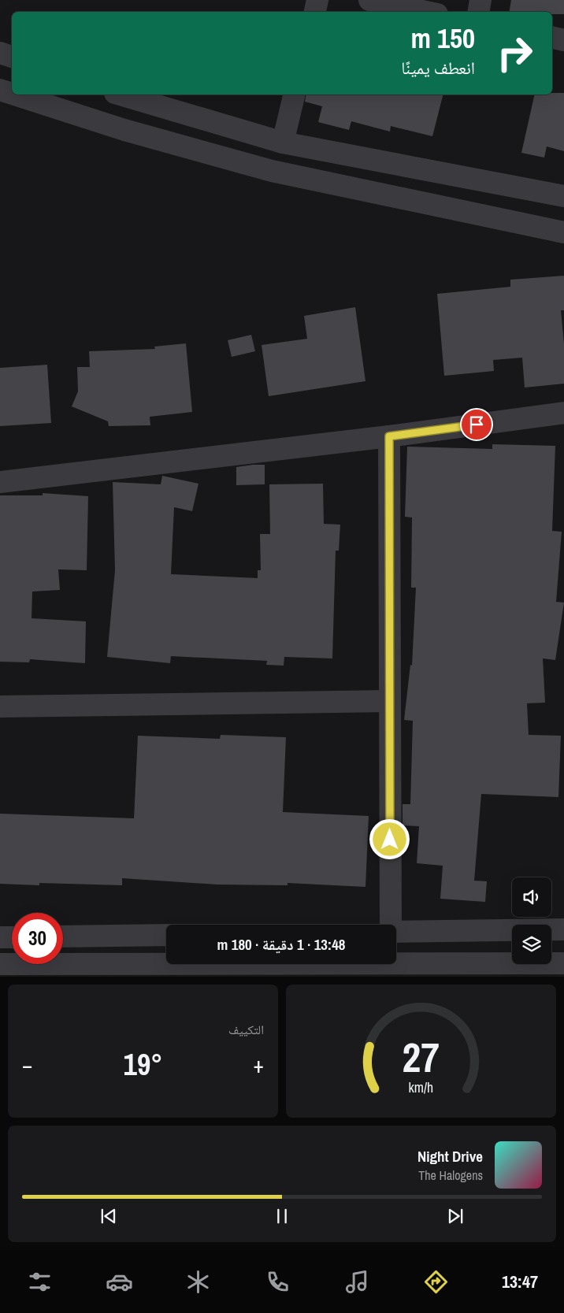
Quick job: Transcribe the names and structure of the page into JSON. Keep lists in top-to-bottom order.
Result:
{
  "page": {
    "turn": ["150 m", "انعطف يمينًا"],
    "limit": "30",
    "trip": "13:48 · 1 دقيقة · 180 m",
    "tile": "التكييف",
    "heat": ["−", "19°", "+"],
    "song": ["Night Drive", "The Halogens"],
    "tabs": "13:47",
    "gauge": ["27", "km/h"]
  }
}
